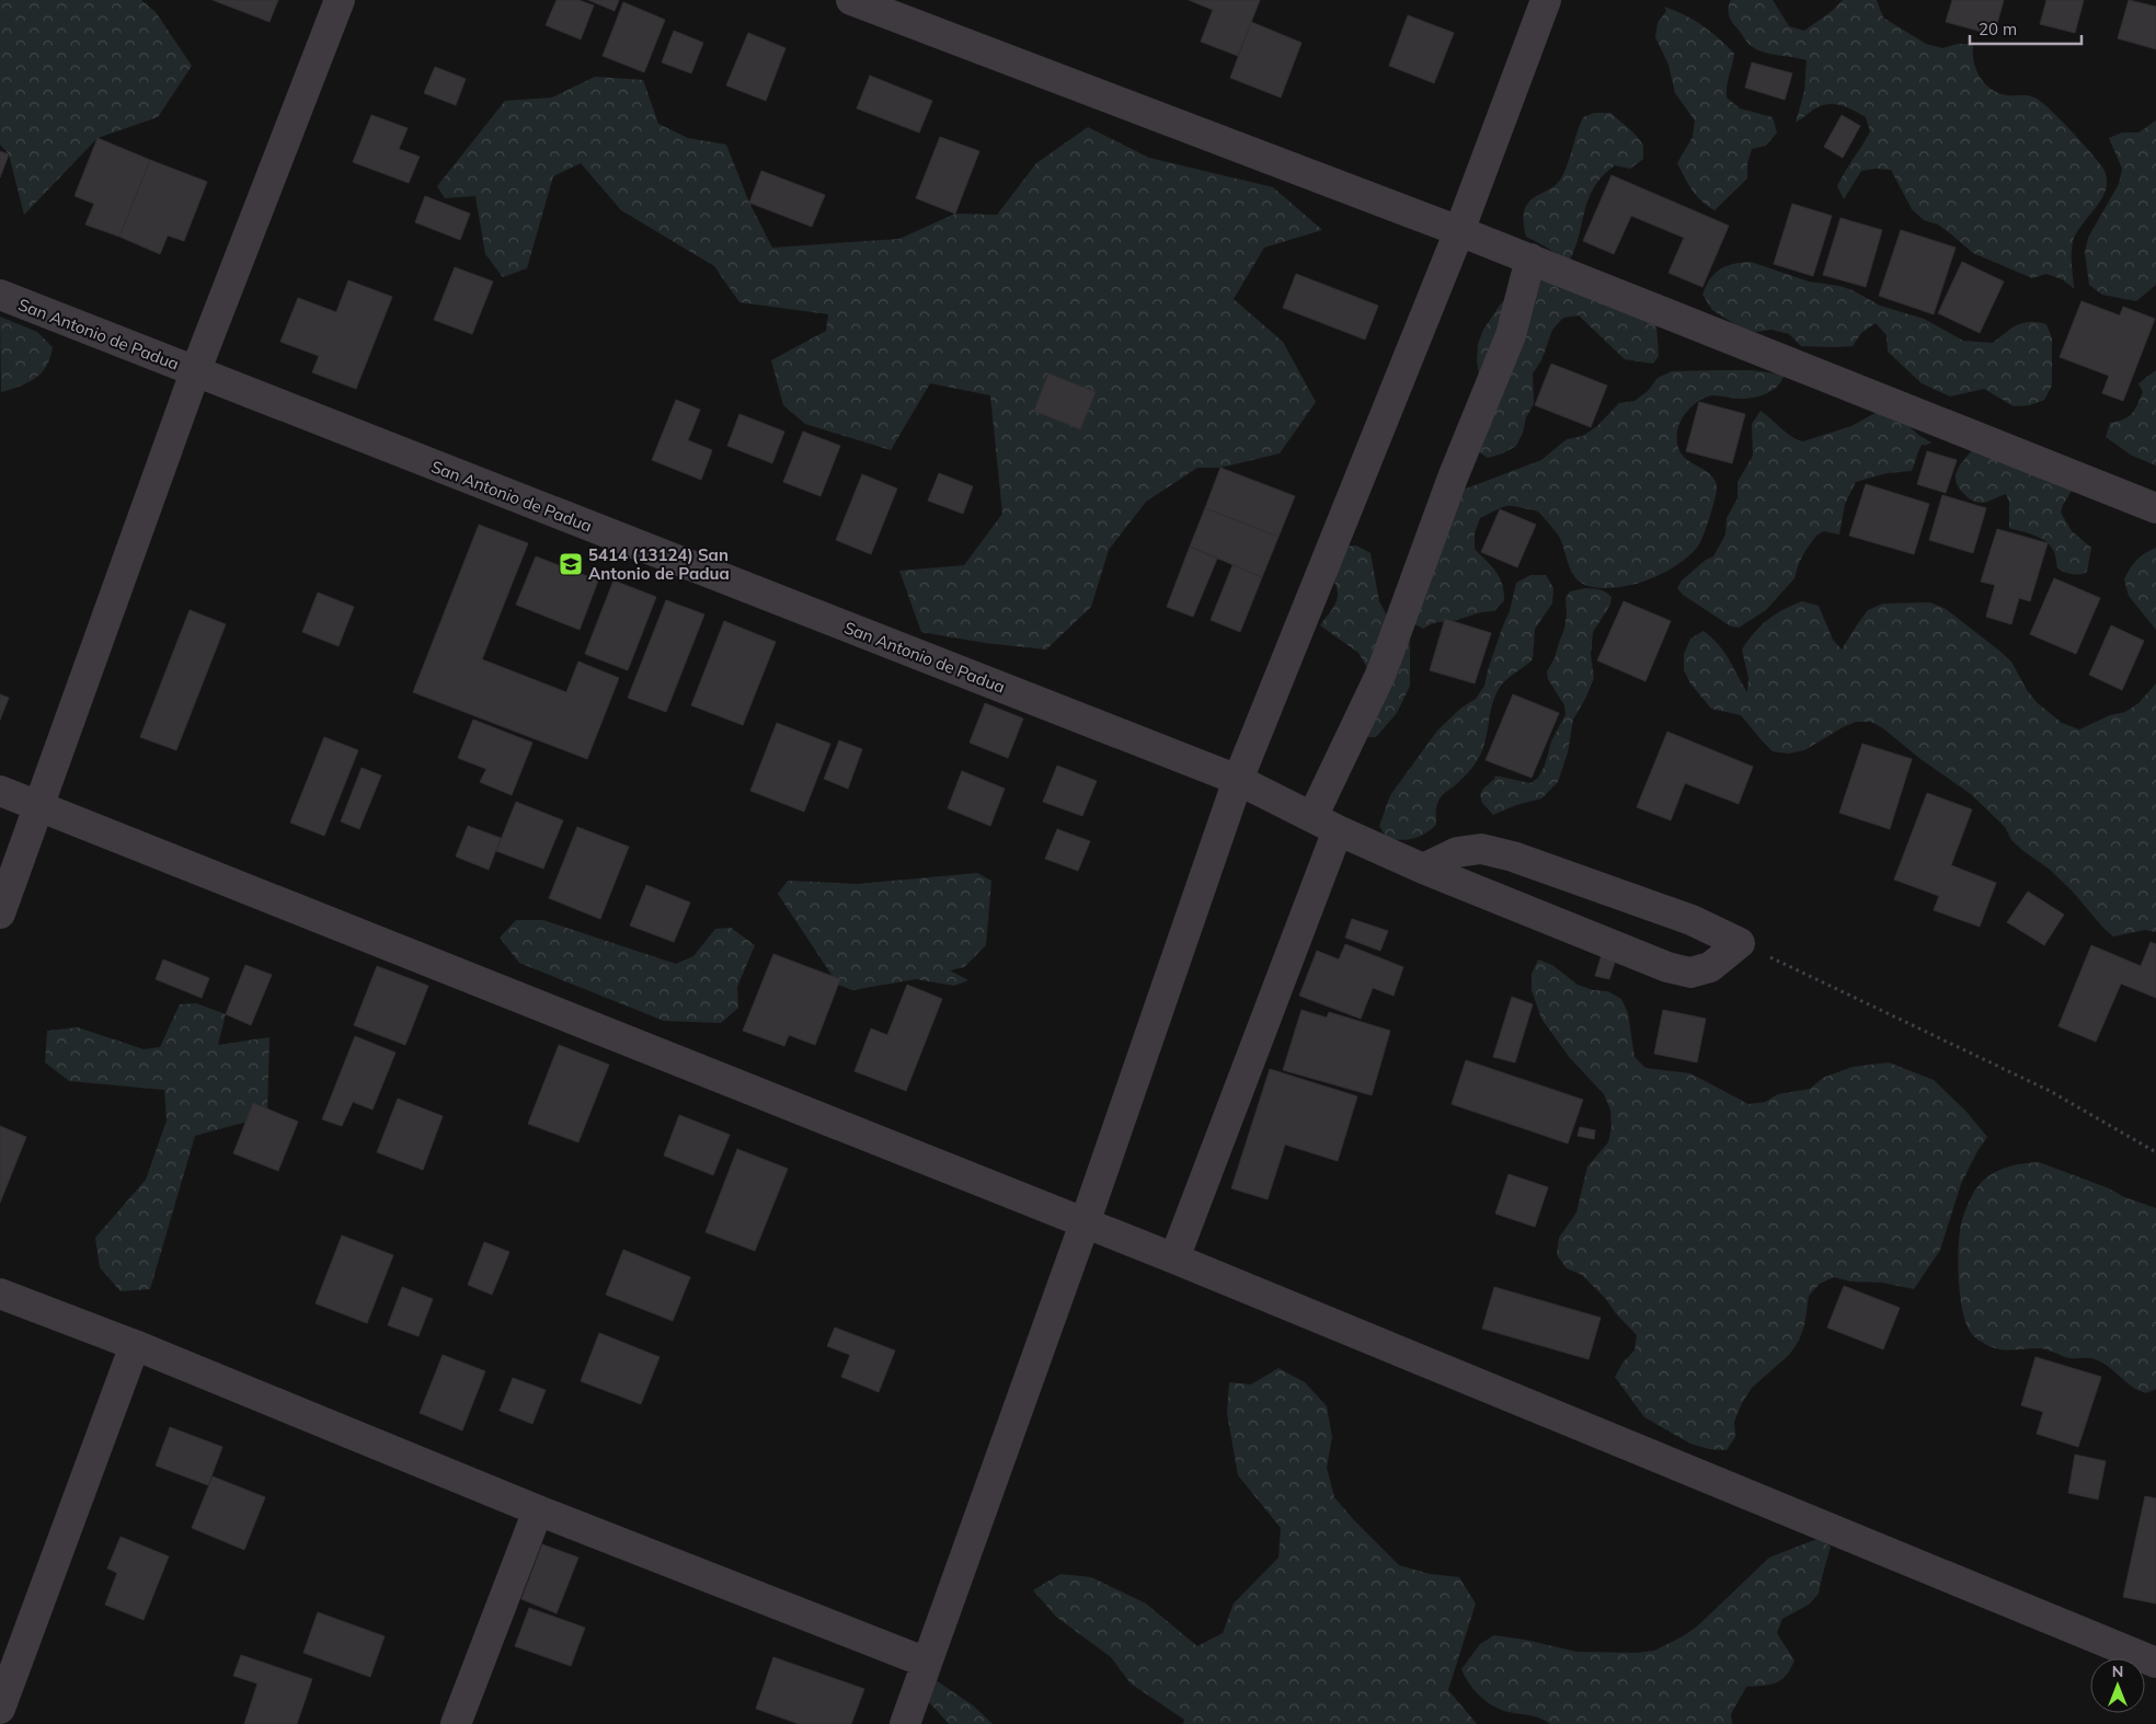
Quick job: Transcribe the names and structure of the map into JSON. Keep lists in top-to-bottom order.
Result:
{
  "streets": {
    "street": ["San Antonio de Padua"]
  },
  "places": {
    "school or university": ["5414 (13124) San Antonio de Padua"]
  },
  "scale_bar": "20 m",
  "north": "top"
}
